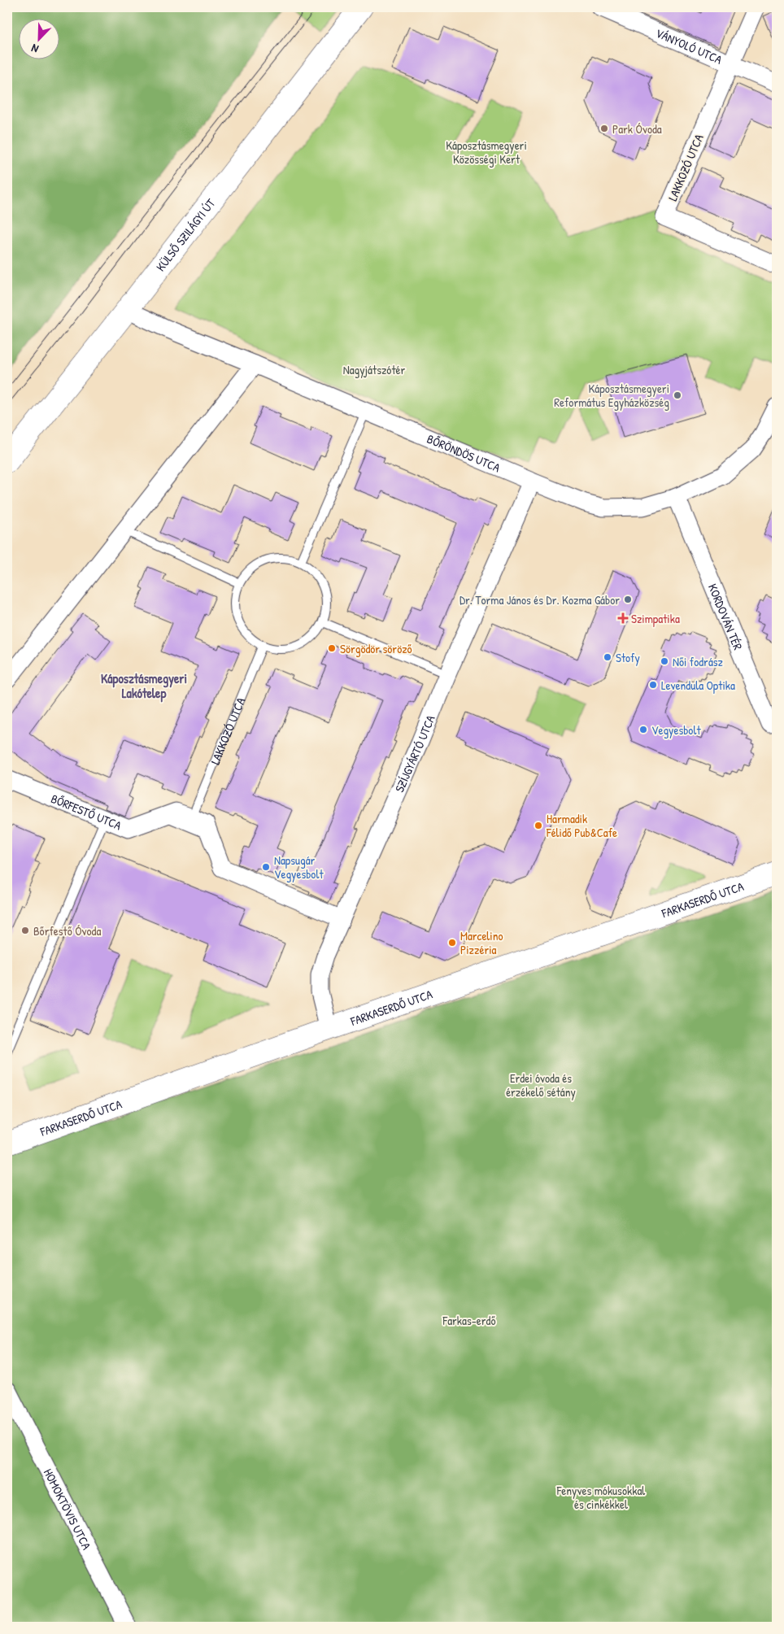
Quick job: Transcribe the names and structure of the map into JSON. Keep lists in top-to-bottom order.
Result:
{
  "streets": {
    "street": [
      "VÁNYOLÓ UTCA",
      "LAKKOZÓ UTCA",
      "KÜLSŐ SZILÁGYI ÚT",
      "BŐRÖNDÖS UTCA",
      "KORDOVÁN TÉR",
      "SZÍJGYÁRTÓ UTCA",
      "BŐRFESTŐ UTCA",
      "FARKASERDŐ UTCA",
      "HOMOKTÖVIS UTCA"
    ]
  },
  "crossings": [
    ["VÁNYOLÓ UTCA", "LAKKOZÓ UTCA"],
    ["LAKKOZÓ UTCA", "BŐRFESTŐ UTCA"],
    ["KÜLSŐ SZILÁGYI ÚT", "BŐRÖNDÖS UTCA"],
    ["BŐRÖNDÖS UTCA", "KORDOVÁN TÉR"],
    ["BŐRÖNDÖS UTCA", "SZÍJGYÁRTÓ UTCA"],
    ["SZÍJGYÁRTÓ UTCA", "BŐRFESTŐ UTCA"],
    ["SZÍJGYÁRTÓ UTCA", "FARKASERDŐ UTCA"]
  ],
  "districts": ["Káposztásmegyeri Lakótelep"],
  "parks": [
    "Káposztásmegyeri Közösségi Kert",
    "Nagyjátszótér",
    "Erdei óvoda és érzékelő sétány",
    "Farkas-erdő",
    "Fenyves mókusokkal és cinkékkel"
  ],
  "places": {
    "other": [
      "Park Óvoda",
      "Káposztásmegyeri Református Egyházközség",
      "Dr. Torma János és Dr. Kozma Gábor",
      "Sörgödör söröző",
      "Stofy",
      "Női fodrász",
      "Levendula Optika",
      "Vegyesbolt",
      "Harmadik Félidő Pub&Cafe",
      "Napsugár Vegyesbolt",
      "Bőrfestő Óvoda",
      "Marcelino Pizzéria"
    ],
    "health": ["Szimpatika"]
  },
  "north": "bottom left"
}
